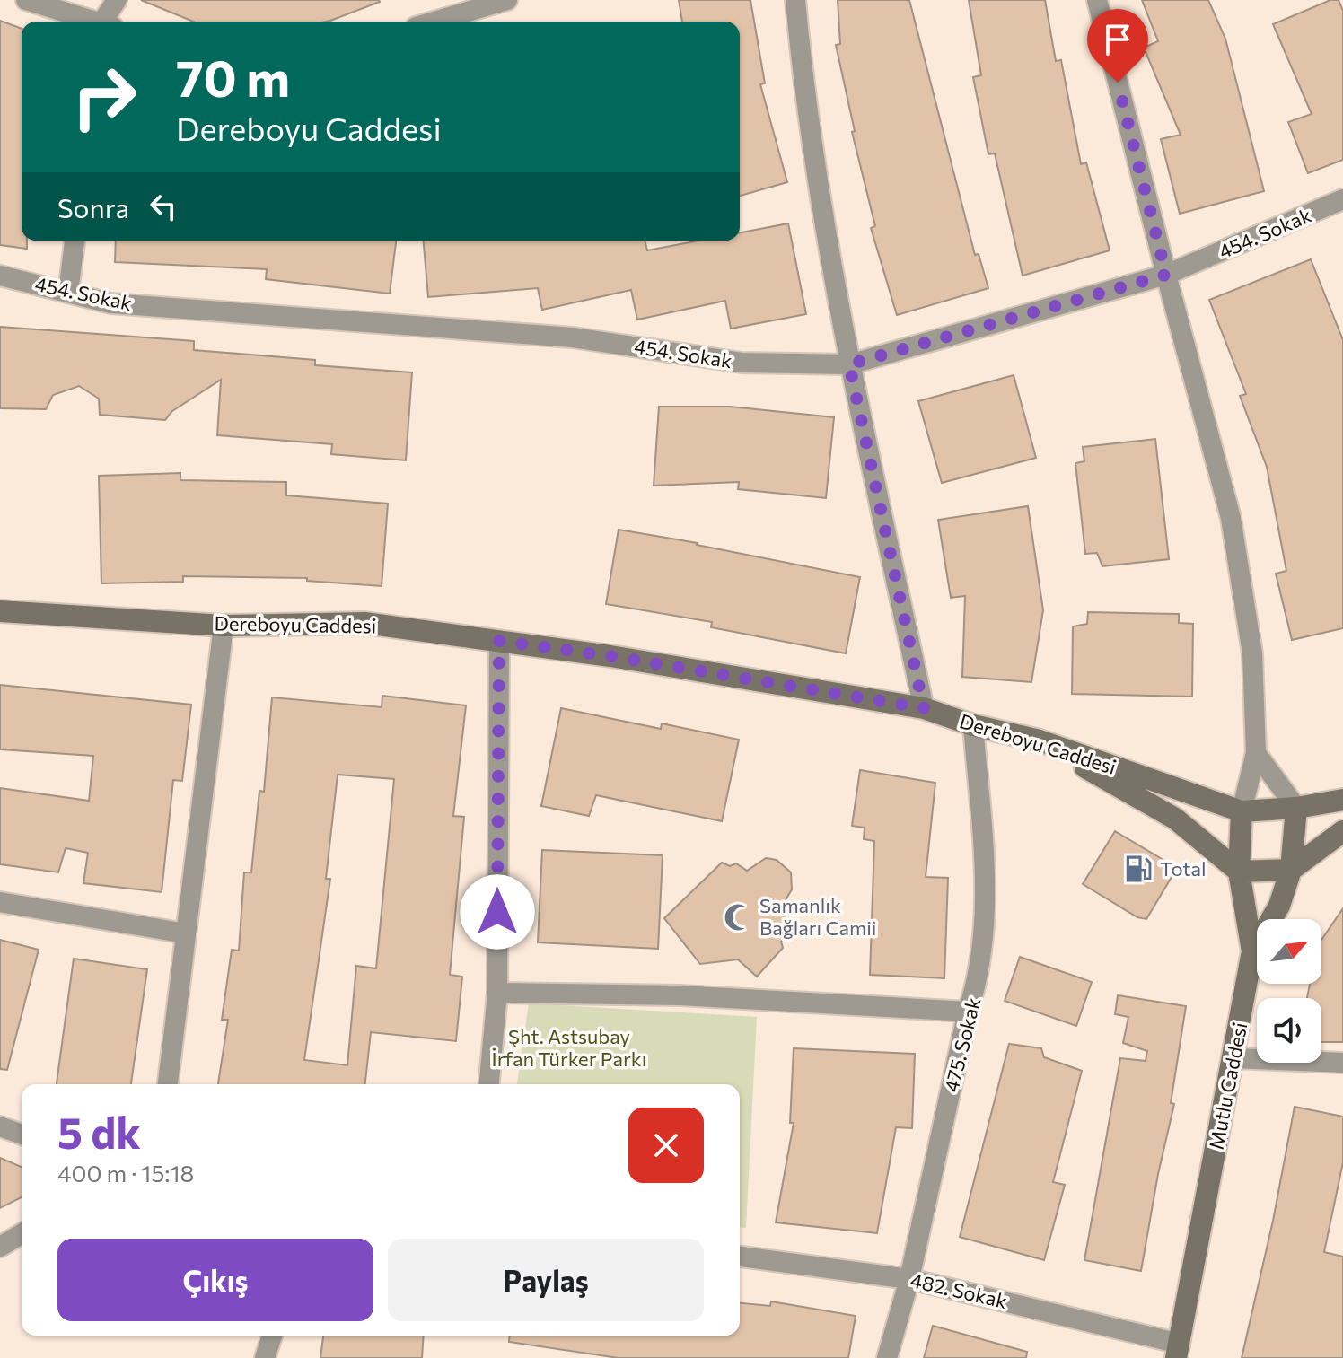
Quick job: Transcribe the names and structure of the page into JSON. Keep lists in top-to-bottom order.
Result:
{
  "streets": {
    "street": [
      "454. Sokak",
      "Dereboyu Caddesi",
      "475. Sokak",
      "Mutlu Caddesi",
      "482. Sokak"
    ]
  },
  "crossings": [
    ["Dereboyu Caddesi", "475. Sokak"],
    ["Dereboyu Caddesi", "Mutlu Caddesi"],
    ["475. Sokak", "482. Sokak"],
    ["Mutlu Caddesi", "482. Sokak"]
  ],
  "parks": ["Şht. Astsubay İrfan Türker Parkı"],
  "places": {
    "fuel station": ["Total"],
    "mosque": ["Samanlık Bağları Camii"]
  },
  "north": "top right",
  "page": {
    "turn": ["70 m", "Dereboyu Caddesi"],
    "then": "Sonra",
    "heading": ["5 dk", "400 m · 15:18"],
    "buttons": ["Çıkış", "Paylaş"]
  }
}
